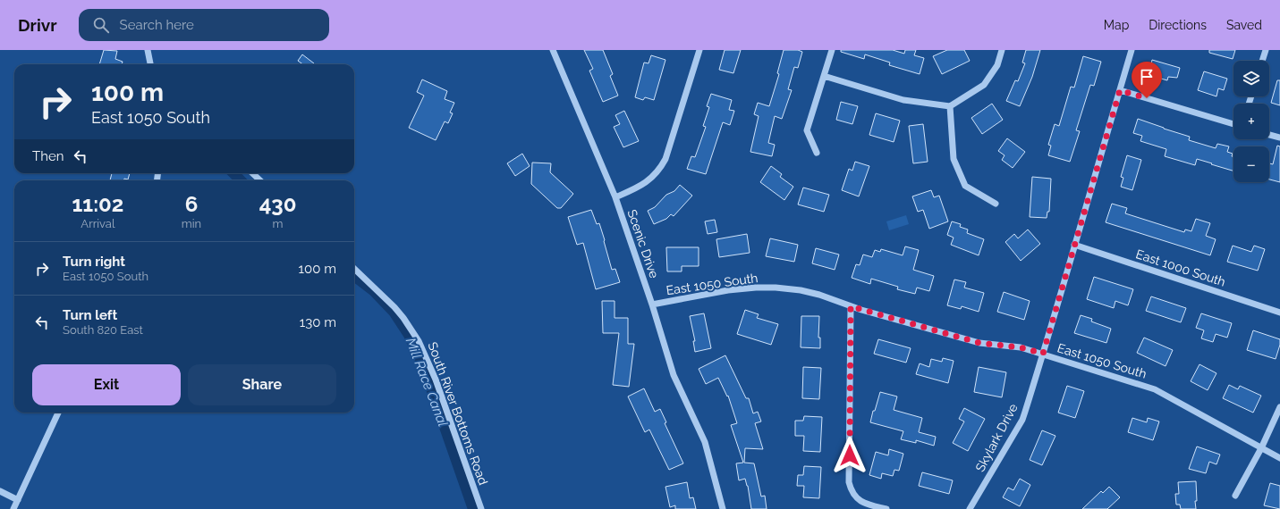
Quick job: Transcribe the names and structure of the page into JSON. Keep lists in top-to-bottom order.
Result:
{
  "streets": {
    "street": [
      "Scenic Drive",
      "East 1000 South",
      "East 1050 South",
      "South River Bottoms Road",
      "Skylark Drive"
    ]
  },
  "crossings": [
    ["Scenic Drive", "East 1050 South"],
    ["East 1000 South", "Skylark Drive"],
    ["East 1050 South", "Skylark Drive"]
  ],
  "water": ["Mill Race Canal"],
  "page": {
    "header": "Drivr",
    "search": "Search here",
    "nav": ["Map", "Directions", "Saved"],
    "map_buttons": ["+", "−"],
    "turn": ["100 m", "East 1050 South"],
    "then": "Then",
    "eta": [
      "11:02",
      "Arrival",
      "6",
      "min",
      "430",
      "m"
    ],
    "list": [
      {
        "name": "Turn right",
        "note": "East 1050 South",
        "value": "100 m"
      },
      {
        "name": "Turn left",
        "note": "South 820 East",
        "value": "130 m"
      }
    ],
    "buttons": ["Exit", "Share"]
  }
}
